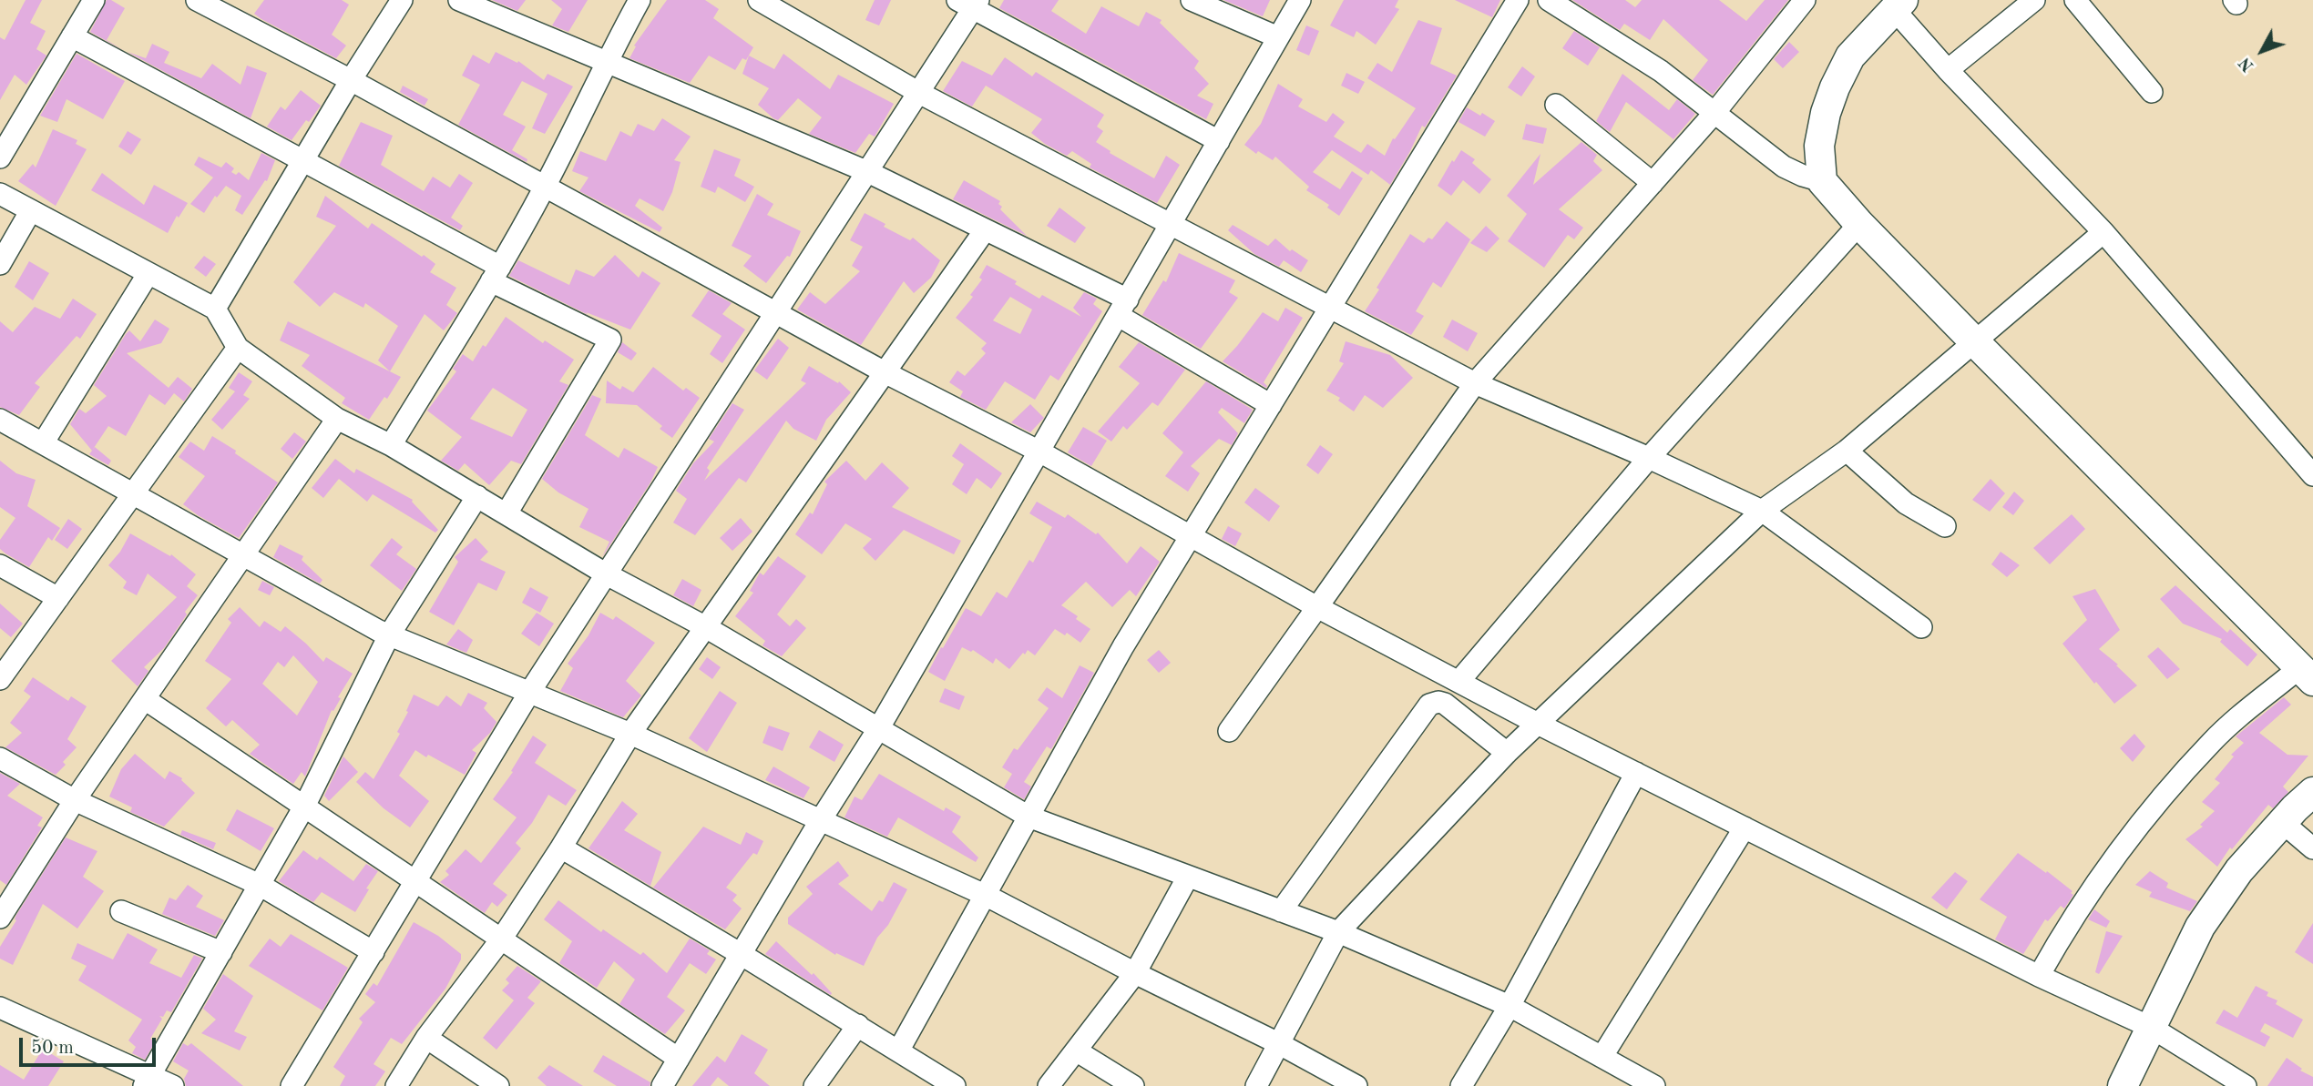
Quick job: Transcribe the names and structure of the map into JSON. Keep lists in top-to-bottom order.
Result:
{
  "scale_bar": "50 m",
  "north": "bottom left"
}
